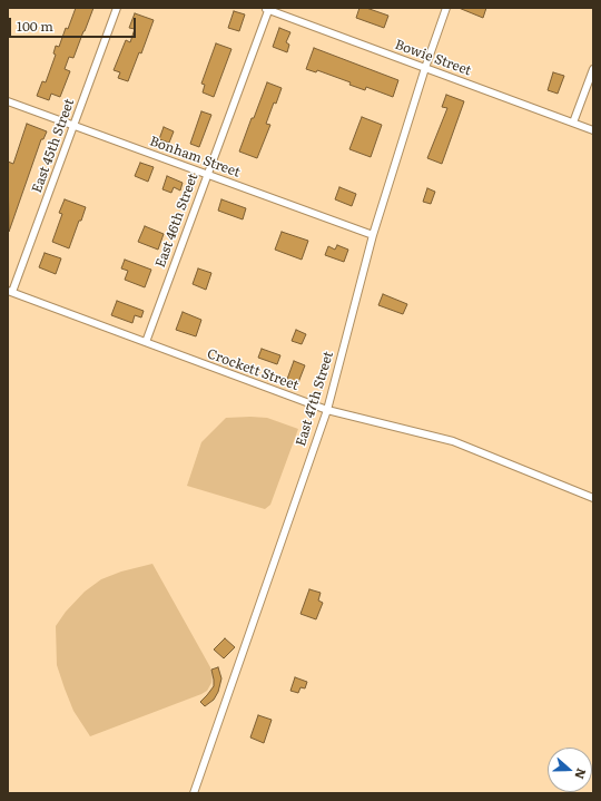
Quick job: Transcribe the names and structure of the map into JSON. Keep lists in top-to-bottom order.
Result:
{
  "streets": {
    "street": [
      "Bowie Street",
      "East 45th Street",
      "Bonham Street",
      "East 46th Street",
      "Crockett Street",
      "East 47th Street"
    ]
  },
  "crossings": [
    ["Bowie Street", "East 46th Street"],
    ["Bowie Street", "East 47th Street"],
    ["East 45th Street", "Bonham Street"],
    ["East 45th Street", "Crockett Street"],
    ["Bonham Street", "East 46th Street"],
    ["Bonham Street", "East 47th Street"],
    ["East 46th Street", "Crockett Street"],
    ["Crockett Street", "East 47th Street"]
  ],
  "scale_bar": "100 m",
  "north": "right"
}
